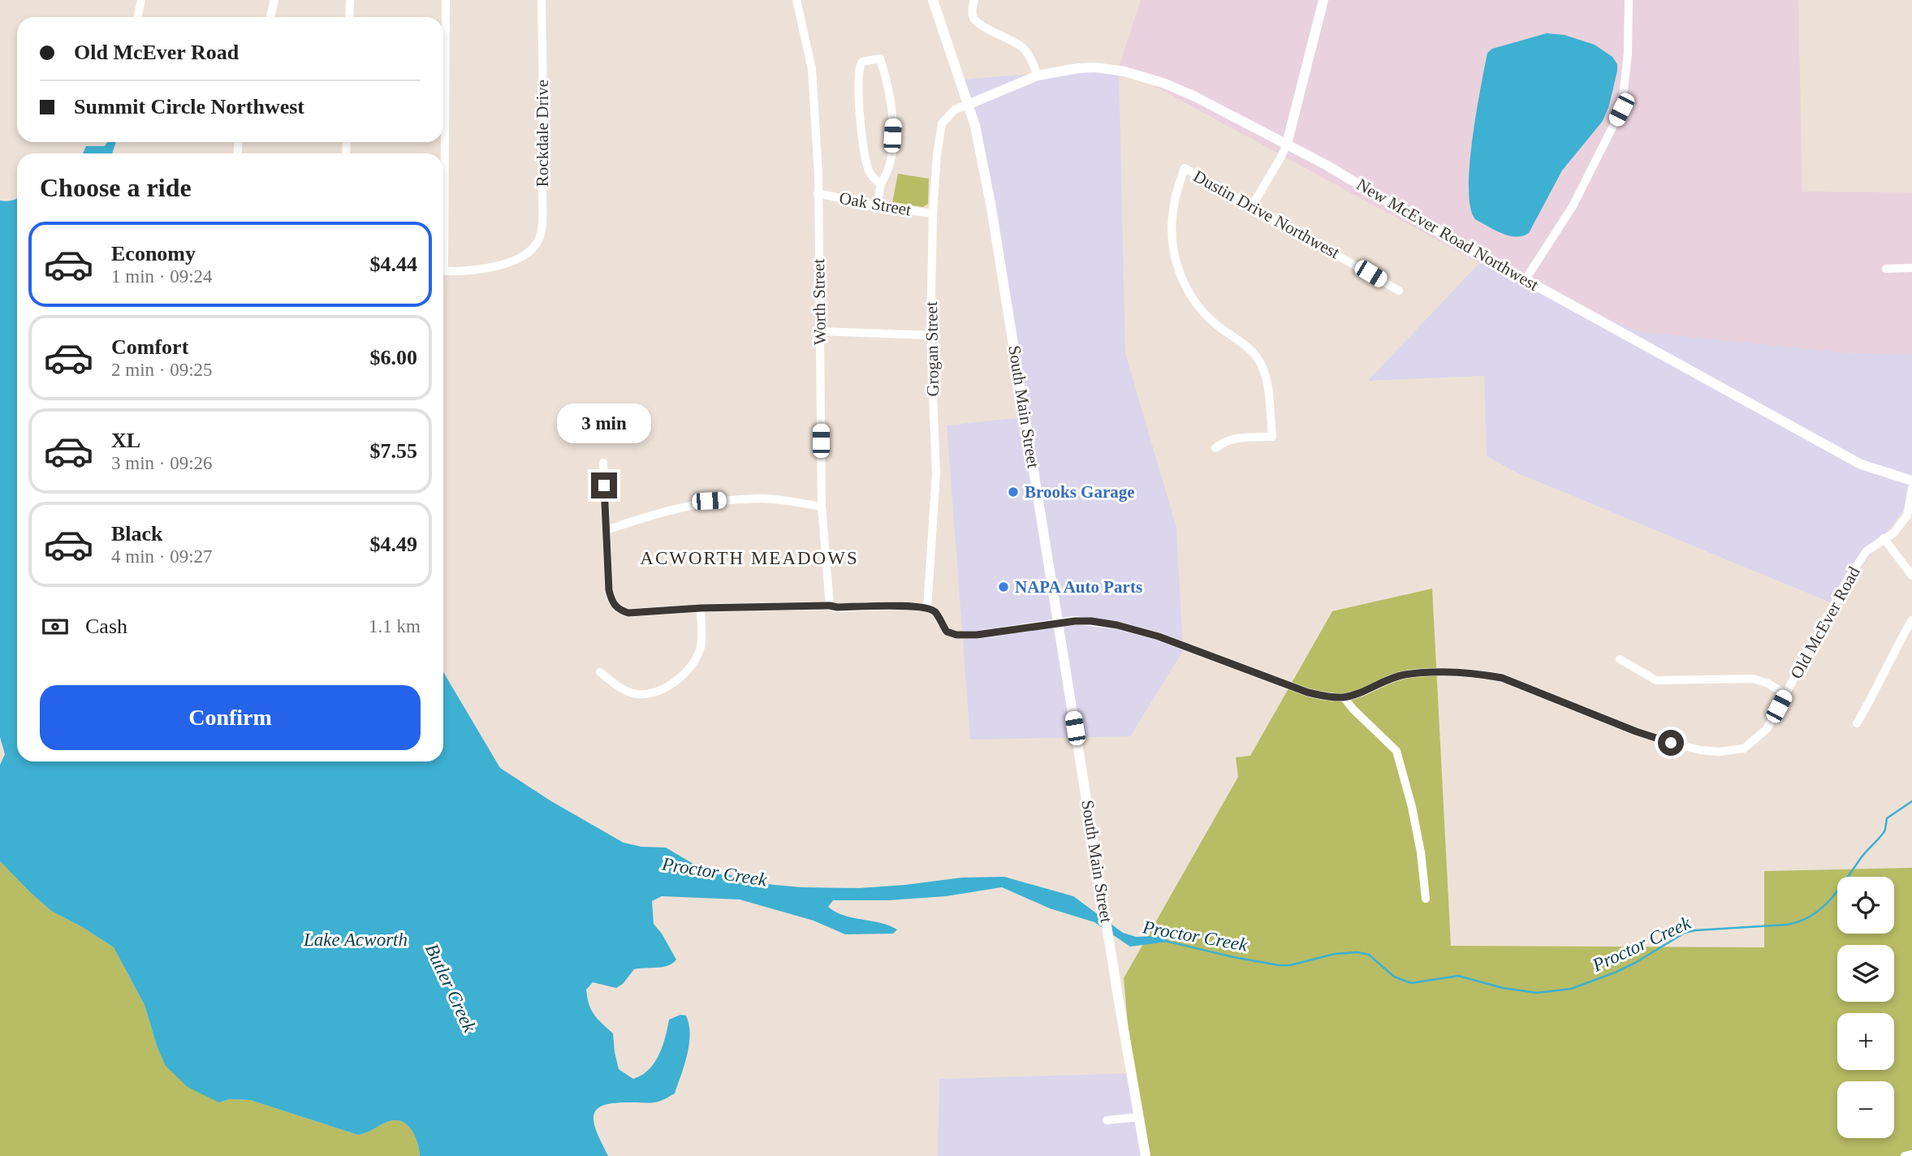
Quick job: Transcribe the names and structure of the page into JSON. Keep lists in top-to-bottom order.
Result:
{
  "streets": {
    "street": [
      "Rockdale Drive",
      "Oak Street",
      "Dustin Drive Northwest",
      "New McEver Road Northwest",
      "Worth Street",
      "Grogan Street",
      "South Main Street",
      "Old McEver Road"
    ]
  },
  "crossings": [
    ["Oak Street", "Worth Street"],
    ["Oak Street", "Grogan Street"],
    ["New McEver Road Northwest", "Grogan Street"],
    ["New McEver Road Northwest", "South Main Street"],
    ["Grogan Street", "South Main Street"],
    ["Grogan Street", "Old McEver Road"],
    ["South Main Street", "Old McEver Road"]
  ],
  "districts": ["ACWORTH MEADOWS"],
  "water": ["Proctor Creek", "Lake Acworth", "Butler Creek"],
  "places": ["Brooks Garage", "NAPA Auto Parts"],
  "page": {
    "banner": ["Old McEver Road", "Summit Circle Northwest"],
    "heading": "Choose a ride",
    "list": [
      {
        "name": "Economy",
        "note": "1 min · 09:24",
        "value": "$4.44"
      },
      {
        "name": "Comfort",
        "note": "2 min · 09:25",
        "value": "$6.00"
      },
      {
        "name": "XL",
        "note": "3 min · 09:26",
        "value": "$7.55"
      },
      {
        "name": "Black",
        "note": "4 min · 09:27",
        "value": "$4.49"
      }
    ],
    "bubble": "3 min",
    "pay": ["Cash", "1.1 km"],
    "buttons": "Confirm",
    "map_buttons": ["+", "−"]
  }
}
